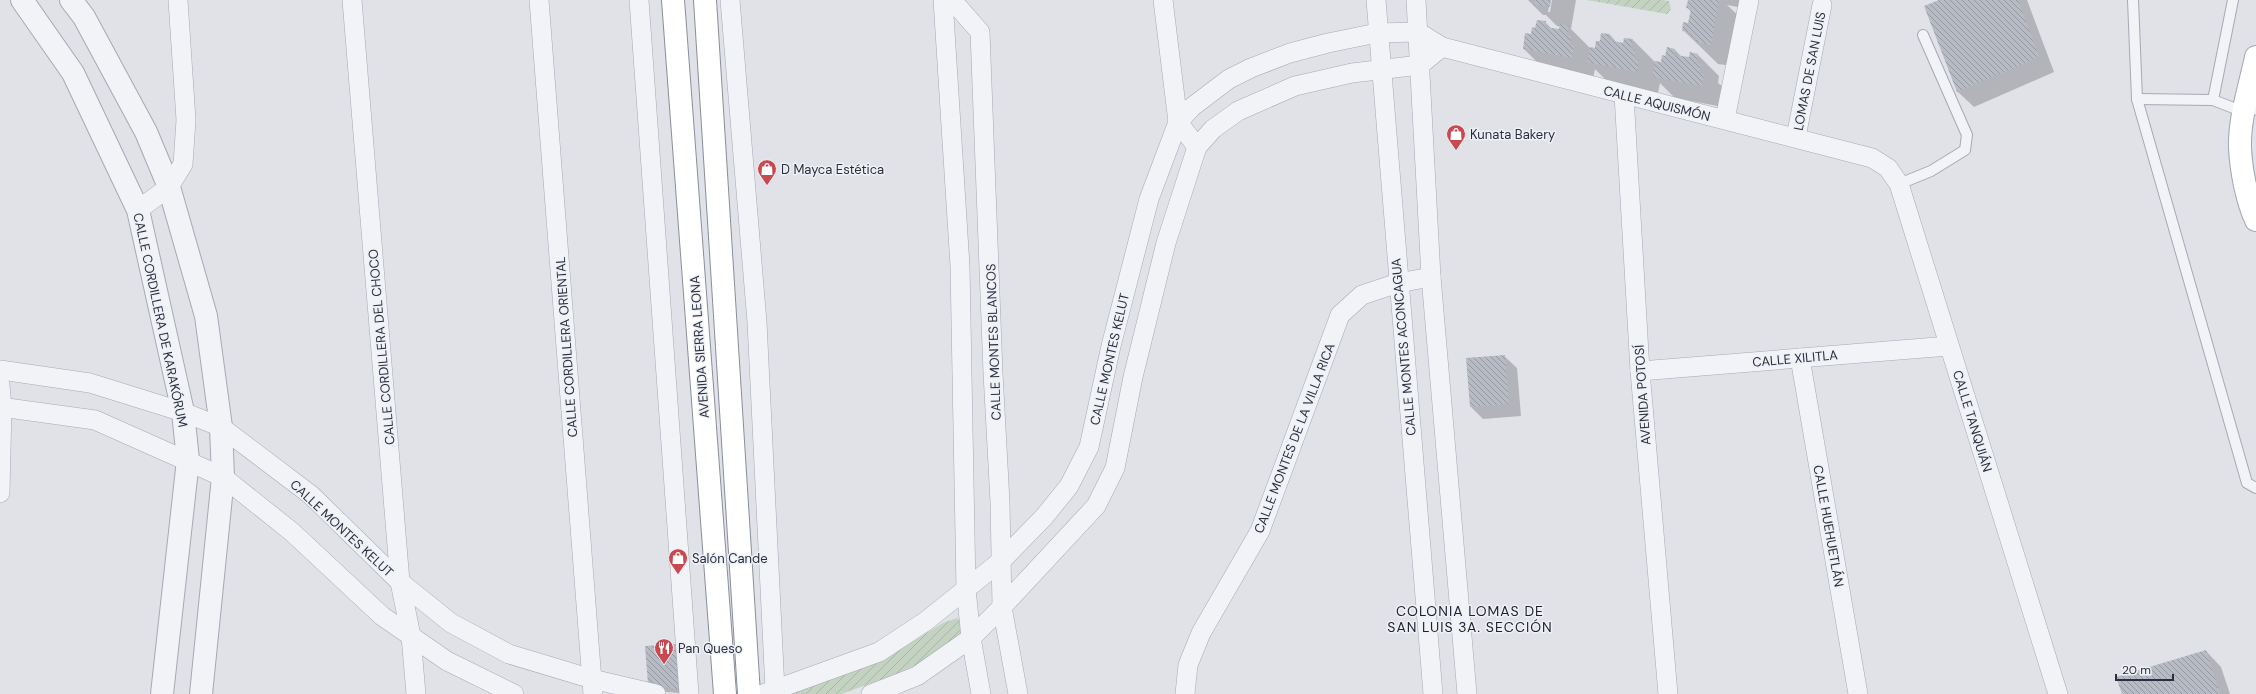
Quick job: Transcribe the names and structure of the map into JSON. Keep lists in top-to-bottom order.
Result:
{
  "streets": {
    "main road": ["AVENIDA SIERRA LEONA"],
    "street": [
      "LOMAS DE SAN LUIS",
      "CALLE AQUISMÓN",
      "CALLE CORDILLERA DE KARAKÓRUM",
      "CALLE MONTES BLANCOS",
      "CALLE CORDILLERA DEL CHOCO",
      "CALLE CORDILLERA ORIENTAL",
      "CALLE MONTES ACONCAGUA",
      "CALLE XILITLA",
      "CALLE MONTES KELUT",
      "AVENIDA POTOSÍ",
      "CALLE TANQUIÁN",
      "CALLE MONTES DE LA VILLA RICA",
      "CALLE HUEHUETLÁN"
    ]
  },
  "crossings": [
    ["LOMAS DE SAN LUIS", "CALLE AQUISMÓN"],
    ["CALLE AQUISMÓN", "CALLE MONTES KELUT"],
    ["CALLE AQUISMÓN", "AVENIDA POTOSÍ"],
    ["CALLE AQUISMÓN", "CALLE TANQUIÁN"],
    ["CALLE CORDILLERA DE KARAKÓRUM", "CALLE MONTES KELUT"],
    ["CALLE MONTES BLANCOS", "CALLE MONTES KELUT"],
    ["CALLE CORDILLERA DEL CHOCO", "CALLE MONTES KELUT"],
    ["CALLE CORDILLERA ORIENTAL", "CALLE MONTES KELUT"],
    ["CALLE MONTES ACONCAGUA", "CALLE MONTES KELUT"],
    ["CALLE MONTES ACONCAGUA", "CALLE MONTES DE LA VILLA RICA"],
    ["CALLE XILITLA", "AVENIDA POTOSÍ"],
    ["CALLE XILITLA", "CALLE TANQUIÁN"],
    ["CALLE XILITLA", "CALLE HUEHUETLÁN"]
  ],
  "districts": ["COLONIA LOMAS DE SAN LUIS 3A. SECCIÓN"],
  "places": {
    "shop": ["Kunata Bakery", "D Mayca Estética", "Salón Cande"],
    "restaurant": ["Pan Queso"]
  },
  "scale_bar": "20 m"
}
